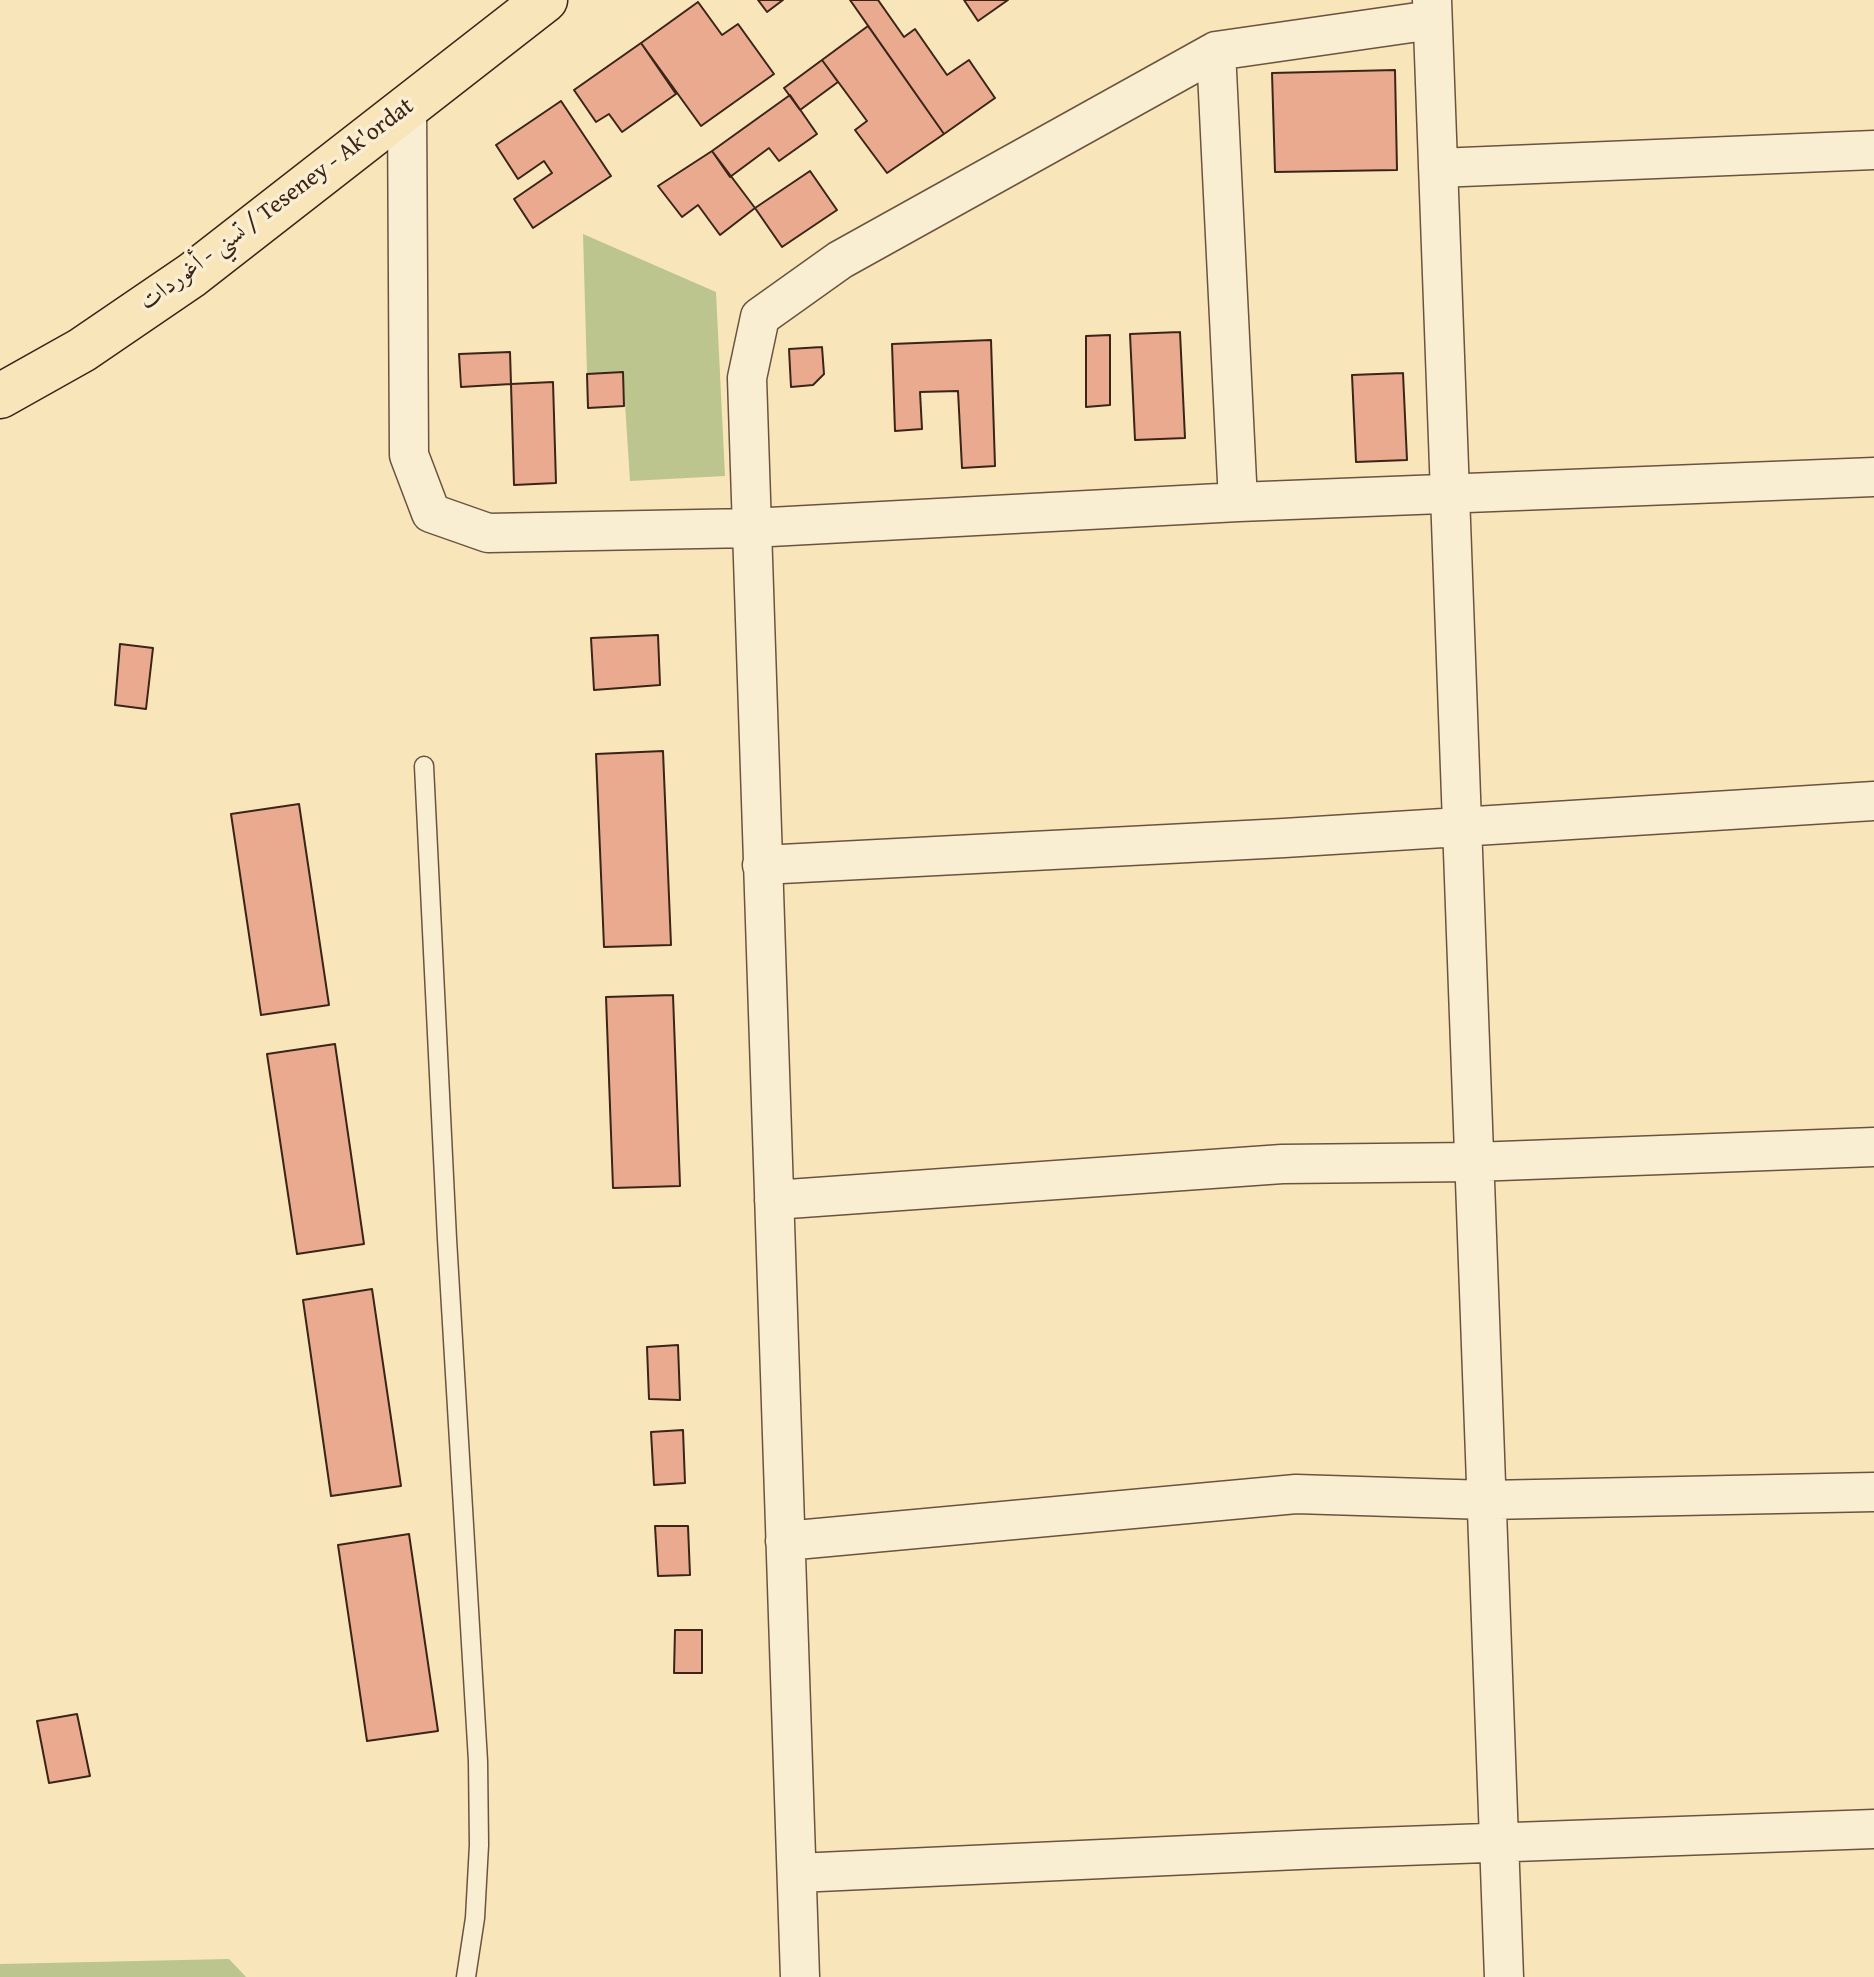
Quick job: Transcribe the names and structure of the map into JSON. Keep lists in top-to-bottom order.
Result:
{
  "streets": {
    "main road": ["تسني - أغوردات / Teseney - Ak'ordat"]
  }
}
